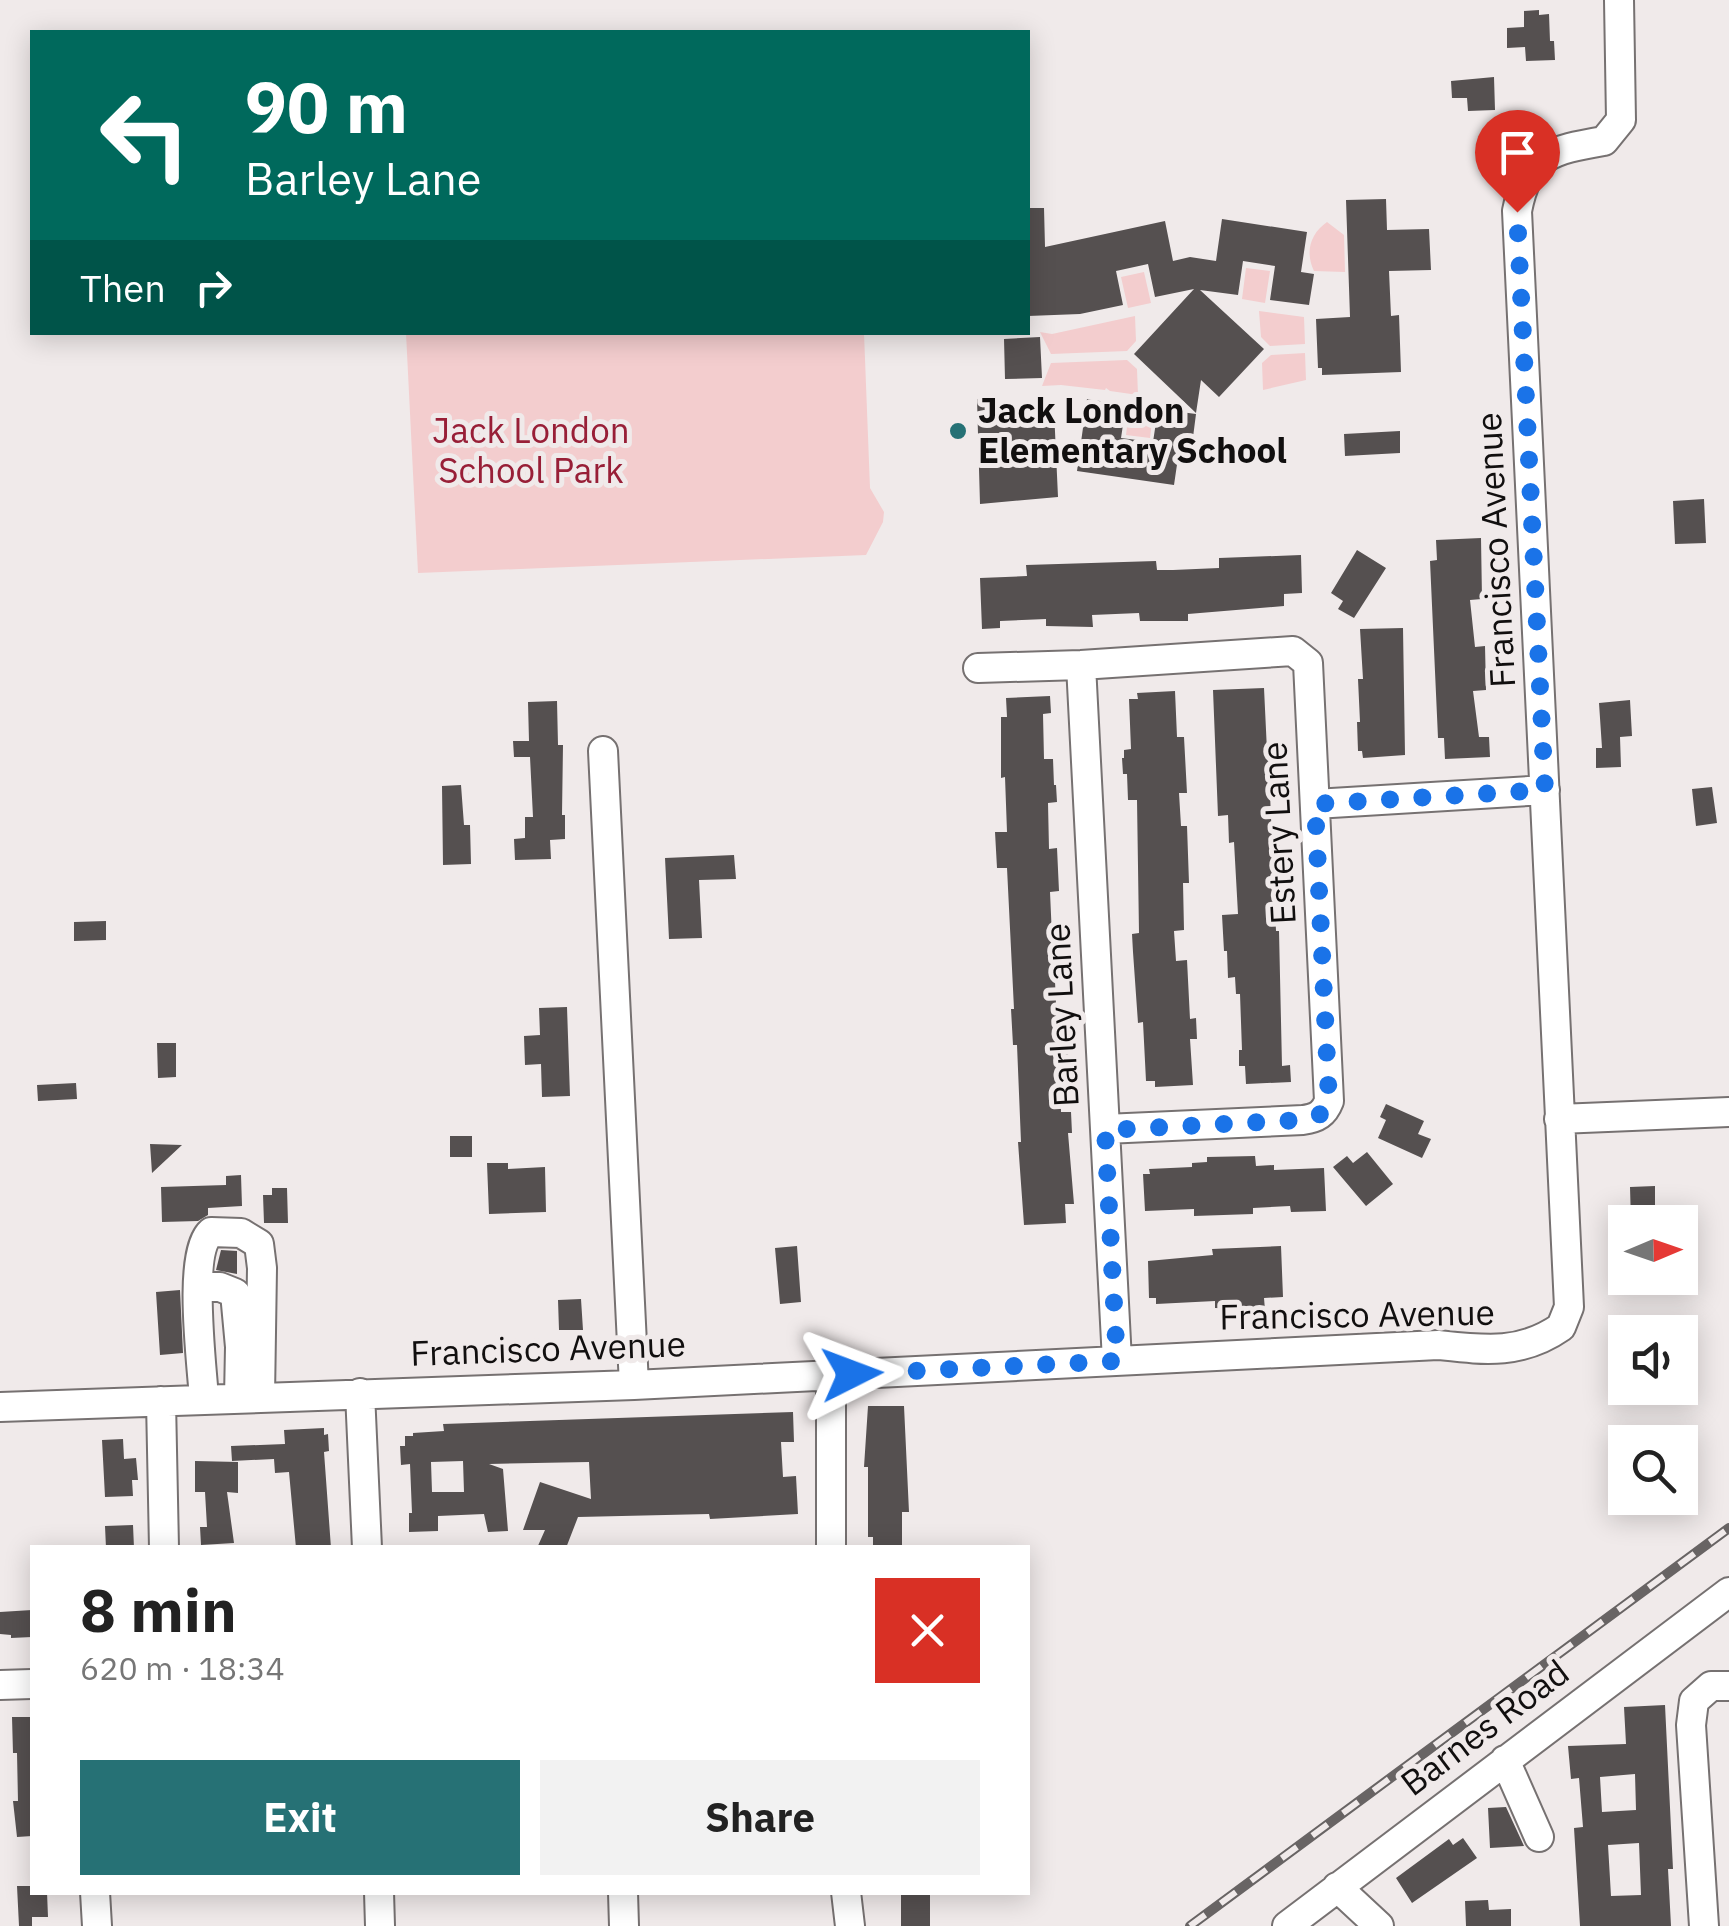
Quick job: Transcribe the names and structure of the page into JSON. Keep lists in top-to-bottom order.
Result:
{
  "streets": {
    "street": [
      "Francisco Avenue",
      "Estery Lane",
      "Barley Lane",
      "Barnes Road"
    ]
  },
  "crossings": [
    ["Francisco Avenue", "Barley Lane"],
    ["Estery Lane", "Barley Lane"]
  ],
  "parks": ["Jack London School Park"],
  "places": ["Jack London Elementary School"],
  "north": "right",
  "page": {
    "turn": ["90 m", "Barley Lane"],
    "then": "Then",
    "heading": ["8 min", "620 m · 18:34"],
    "buttons": ["Exit", "Share"]
  }
}
